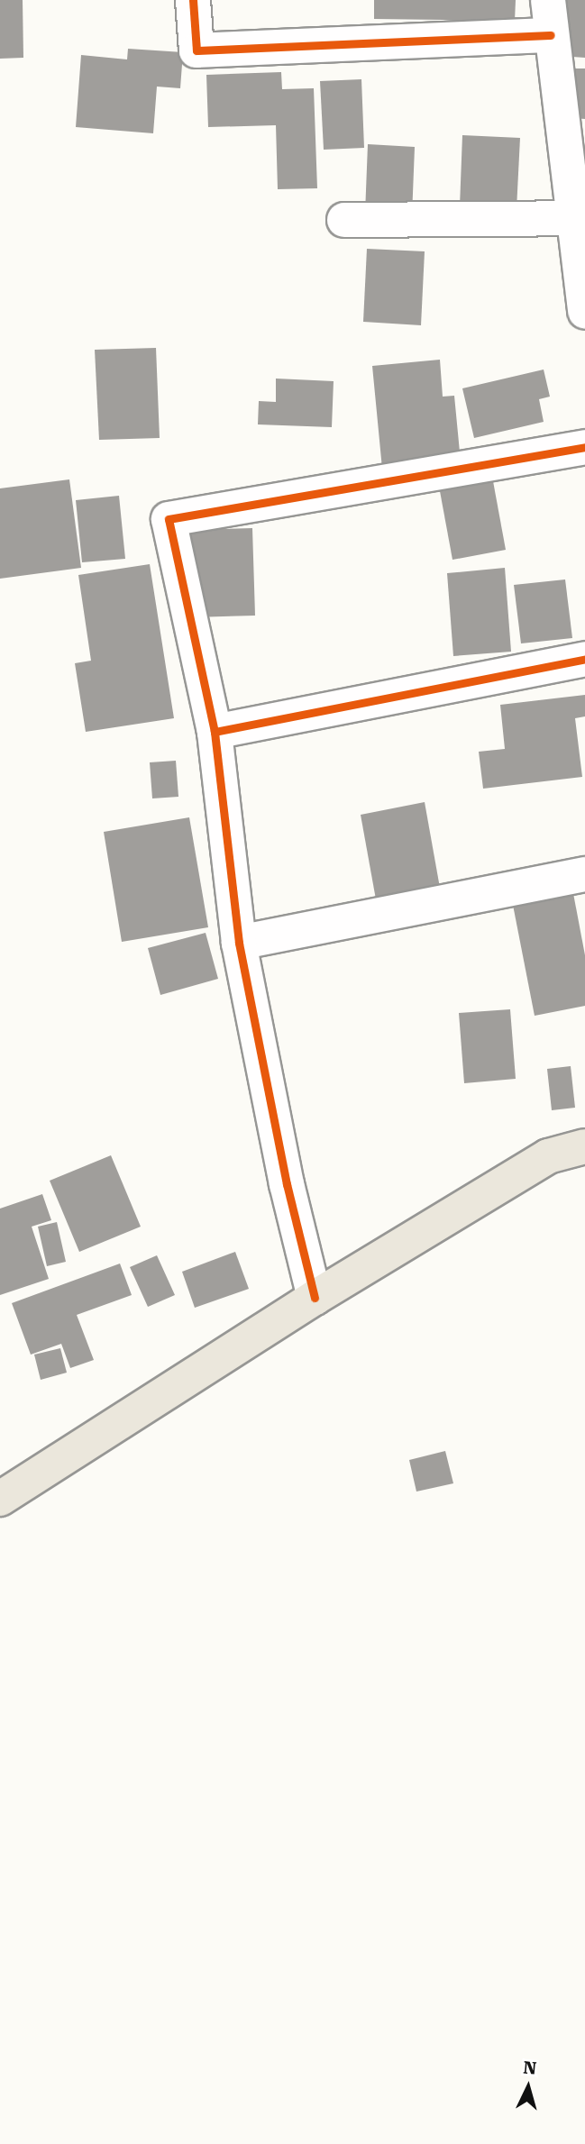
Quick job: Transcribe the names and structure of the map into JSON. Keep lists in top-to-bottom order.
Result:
{
  "north": "top"
}
